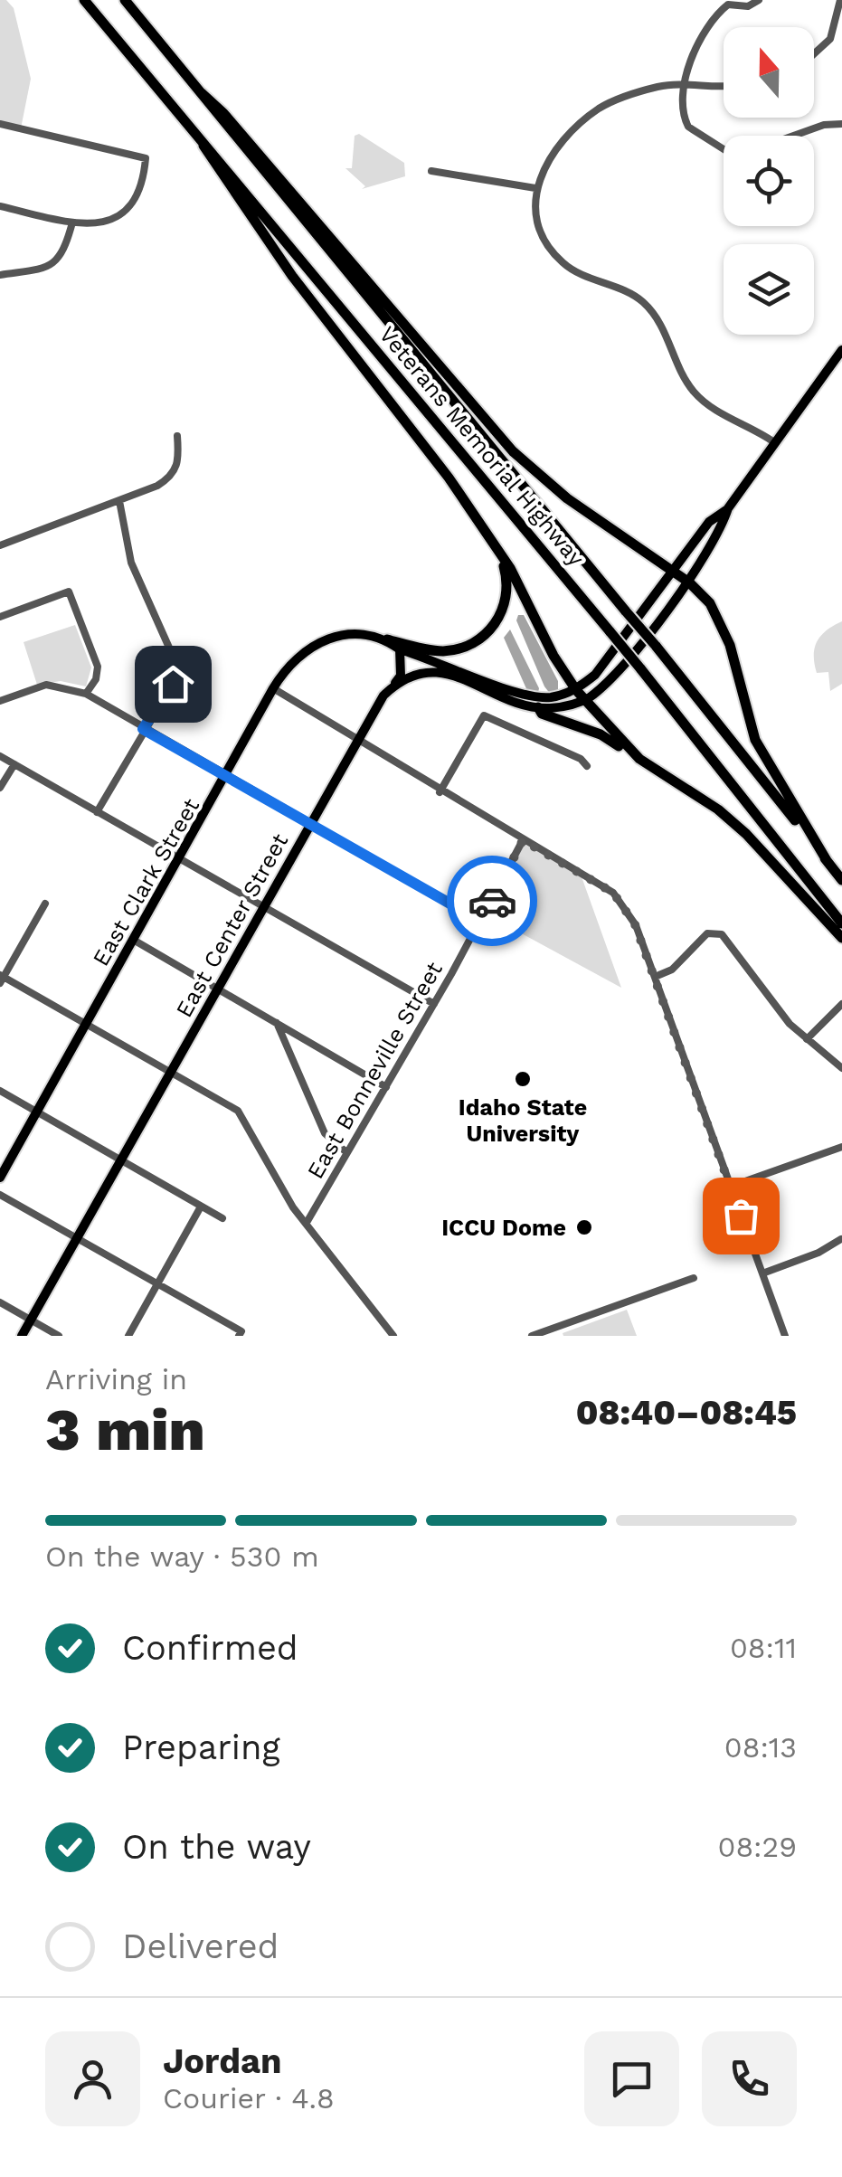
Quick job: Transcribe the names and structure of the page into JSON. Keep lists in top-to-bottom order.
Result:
{
  "streets": {
    "highway": ["Veterans Memorial Highway"],
    "main road": ["East Clark Street", "East Center Street"],
    "street": ["East Bonneville Street"]
  },
  "places": ["Idaho State University", "ICCU Dome"],
  "north": "top",
  "page": {
    "heading": ["3 min", "Arriving in", "08:40–08:45"],
    "panel": ["Jordan", "Courier · 4.8"],
    "bar": "On the way · 530 m",
    "list": [
      ["Confirmed", "08:11"],
      ["Preparing", "08:13"],
      ["On the way", "08:29"],
      "Delivered"
    ]
  }
}
